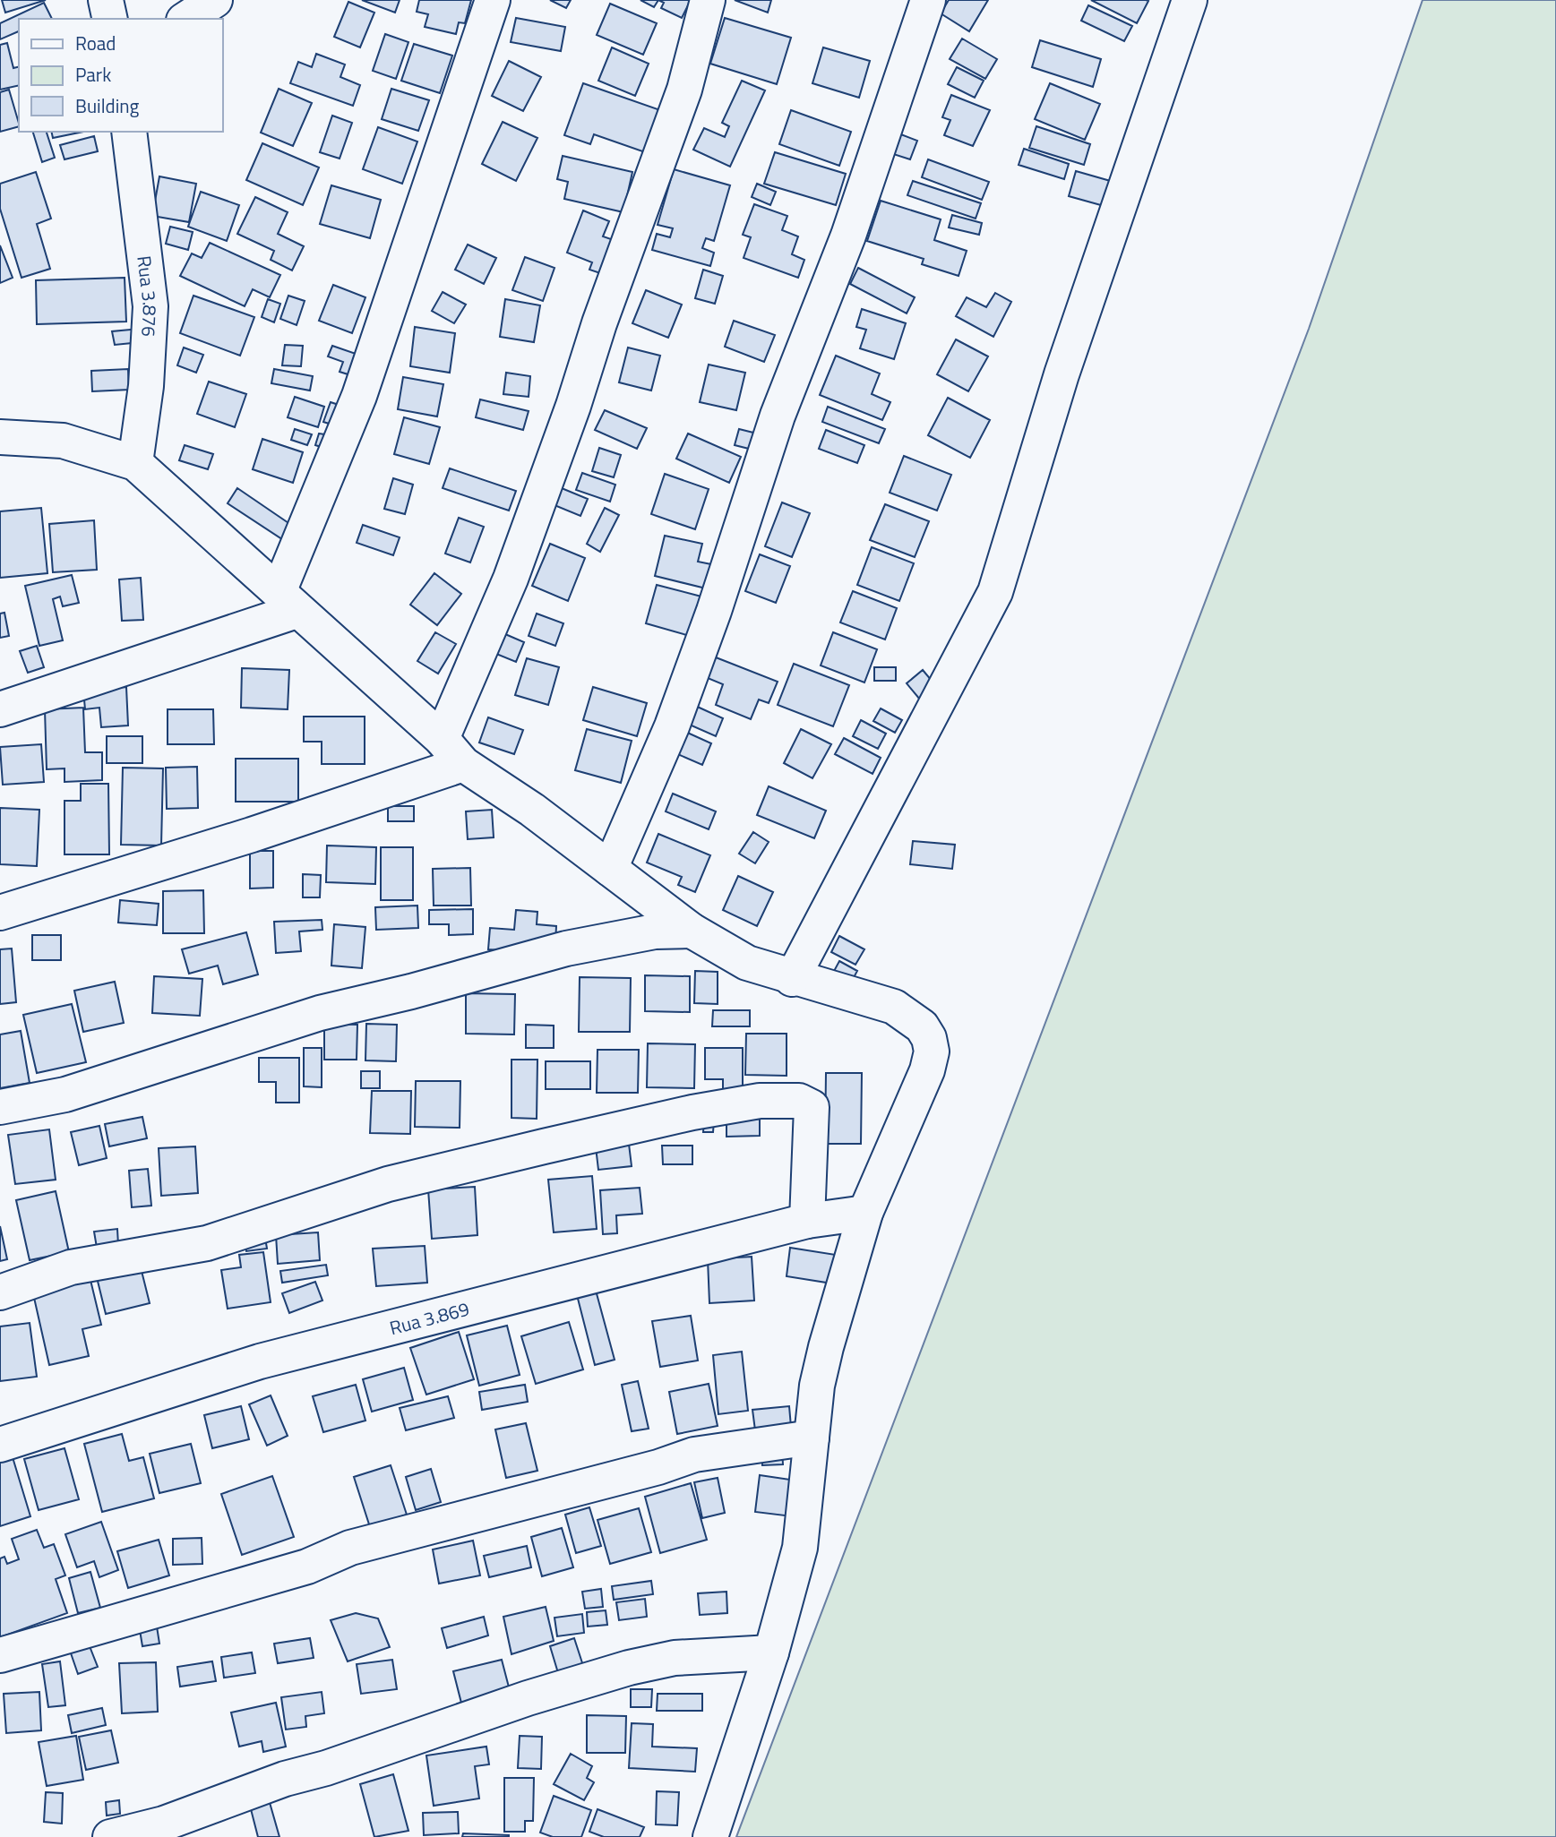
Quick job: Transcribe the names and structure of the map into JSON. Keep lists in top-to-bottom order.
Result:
{
  "streets": {
    "street": ["Rua 3.876", "Rua 3.869"]
  },
  "legend": ["Road", "Park", "Building"]
}
